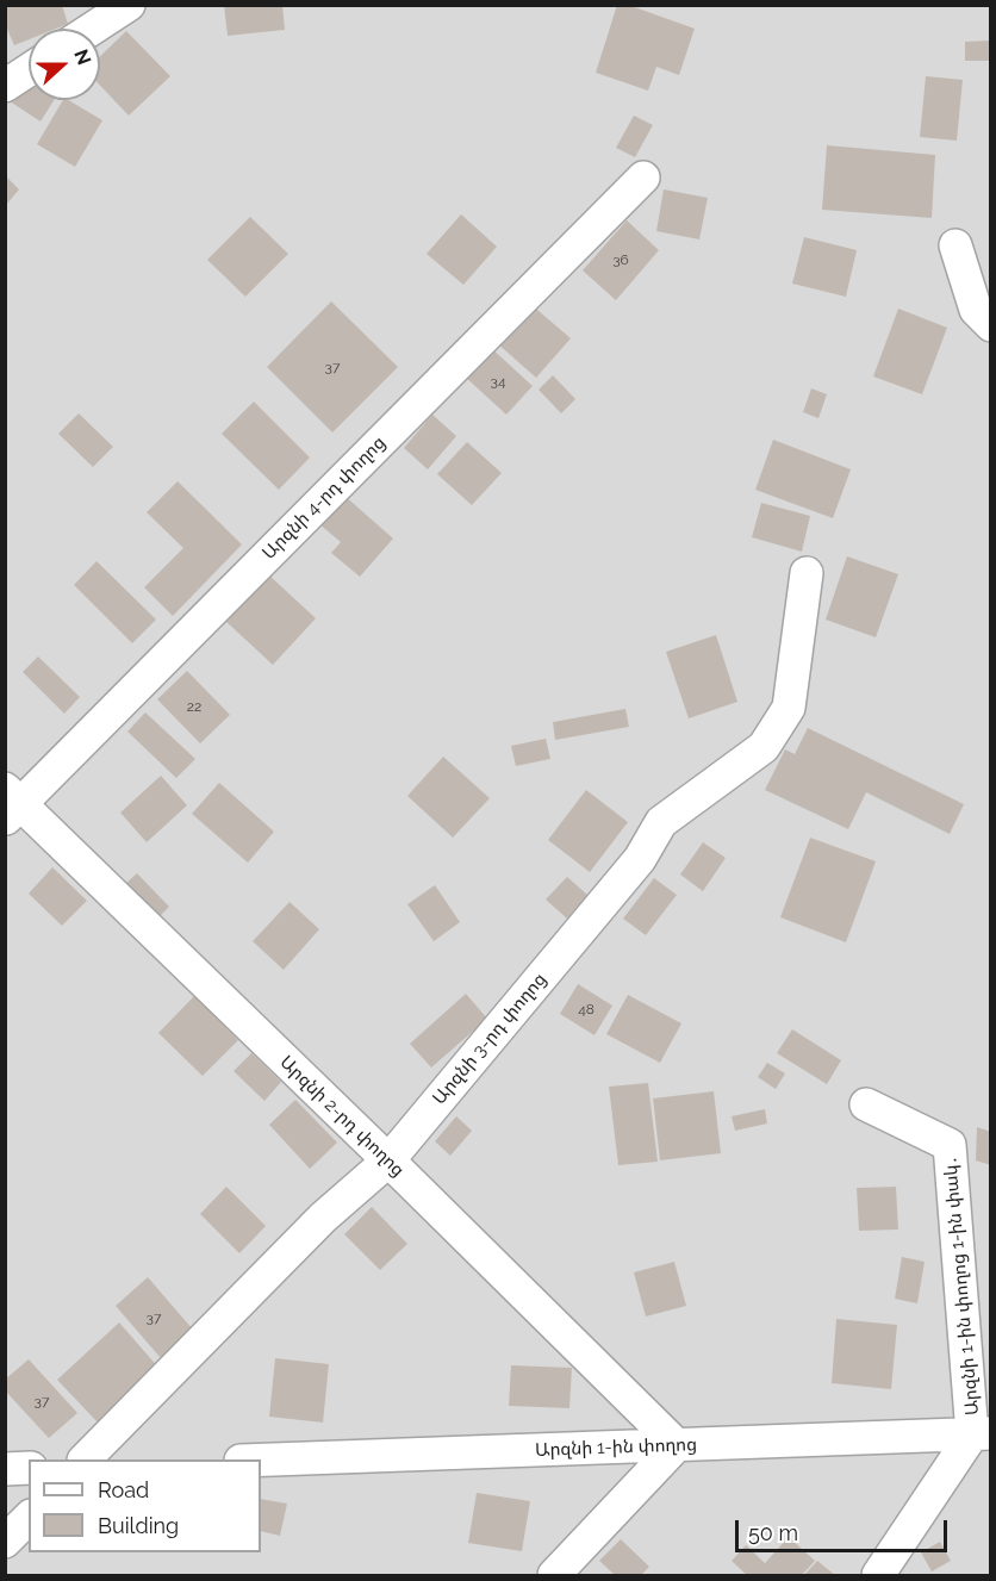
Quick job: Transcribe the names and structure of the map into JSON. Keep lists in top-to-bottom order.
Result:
{
  "streets": {
    "street": [
      "Արզնի 4-րդ փողոց",
      "Արզնի 3-րդ փողոց",
      "Արզնի 2-րդ փողոց",
      "Արզնի 1-ին փողոց 1-ին փակ․",
      "Արզնի 1-ին փողոց"
    ]
  },
  "crossings": [
    ["Արզնի 4-րդ փողոց", "Արզնի 2-րդ փողոց"],
    ["Արզնի 3-րդ փողոց", "Արզնի 2-րդ փողոց"],
    ["Արզնի 2-րդ փողոց", "Արզնի 1-ին փողոց"],
    ["Արզնի 1-ին փողոց 1-ին փակ․", "Արզնի 1-ին փողոց"]
  ],
  "house_numbers": [
    "36",
    "37",
    "34",
    "22",
    "48",
    "37",
    "37"
  ],
  "legend": ["Road", "Building"],
  "scale_bar": "50 m",
  "north": "right"
}
